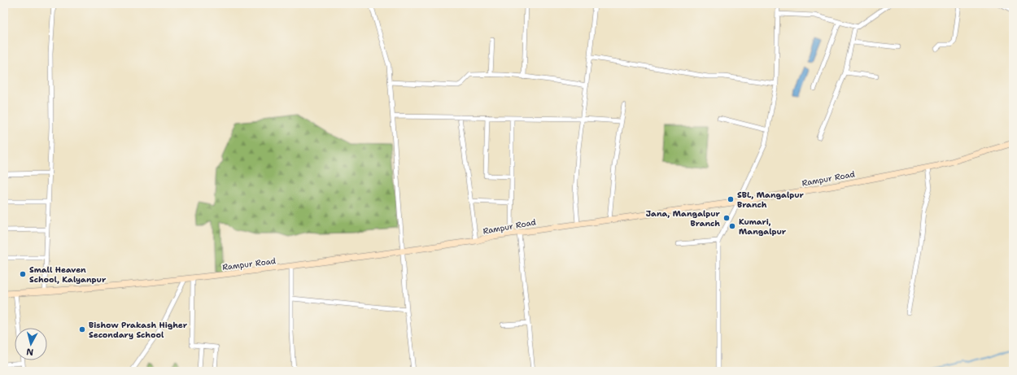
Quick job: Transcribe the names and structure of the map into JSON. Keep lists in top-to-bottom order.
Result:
{
  "streets": {
    "main road": ["Rampur Road"]
  },
  "places": [
    "SBL, Mangalpur Branch",
    "Jana, Mangalpur Branch",
    "Kumari, Mangalpur",
    "Small Heaven School, Kalyanpur",
    "Bishow Prakash Higher Secondary School"
  ],
  "north": "bottom"
}
